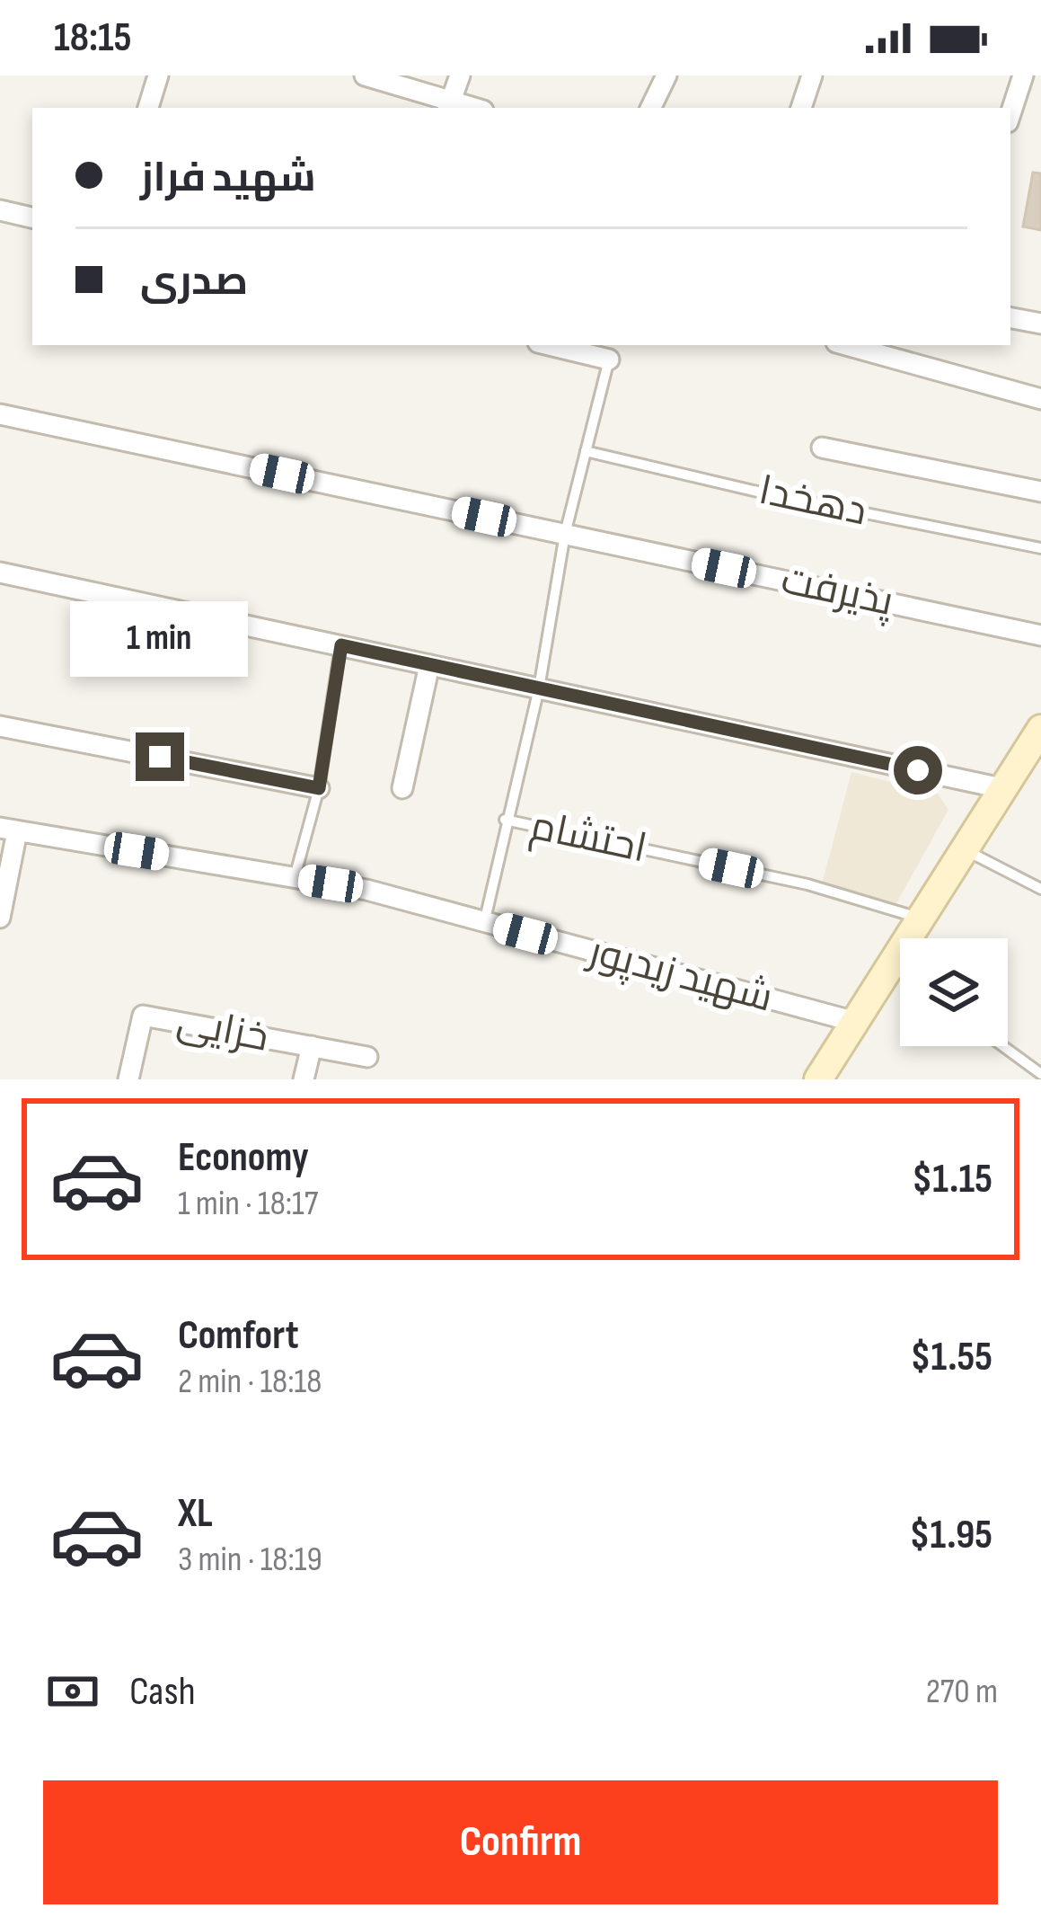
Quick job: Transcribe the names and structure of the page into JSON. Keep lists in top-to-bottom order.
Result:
{
  "streets": {
    "street": ["پذیرفت", "شهید زیدپور", "خزایی"],
    "lane": ["دهخدا", "احتشام"]
  },
  "page": {
    "status": "18:15",
    "banner": ["شهید فراز", "صدری"],
    "bubble": "1 min",
    "list": [
      {
        "name": "Economy",
        "note": "1 min · 18:17",
        "value": "$1.15"
      },
      {
        "name": "Comfort",
        "note": "2 min · 18:18",
        "value": "$1.55"
      },
      {
        "name": "XL",
        "note": "3 min · 18:19",
        "value": "$1.95"
      }
    ],
    "pay": ["Cash", "270 m"],
    "buttons": "Confirm"
  }
}
